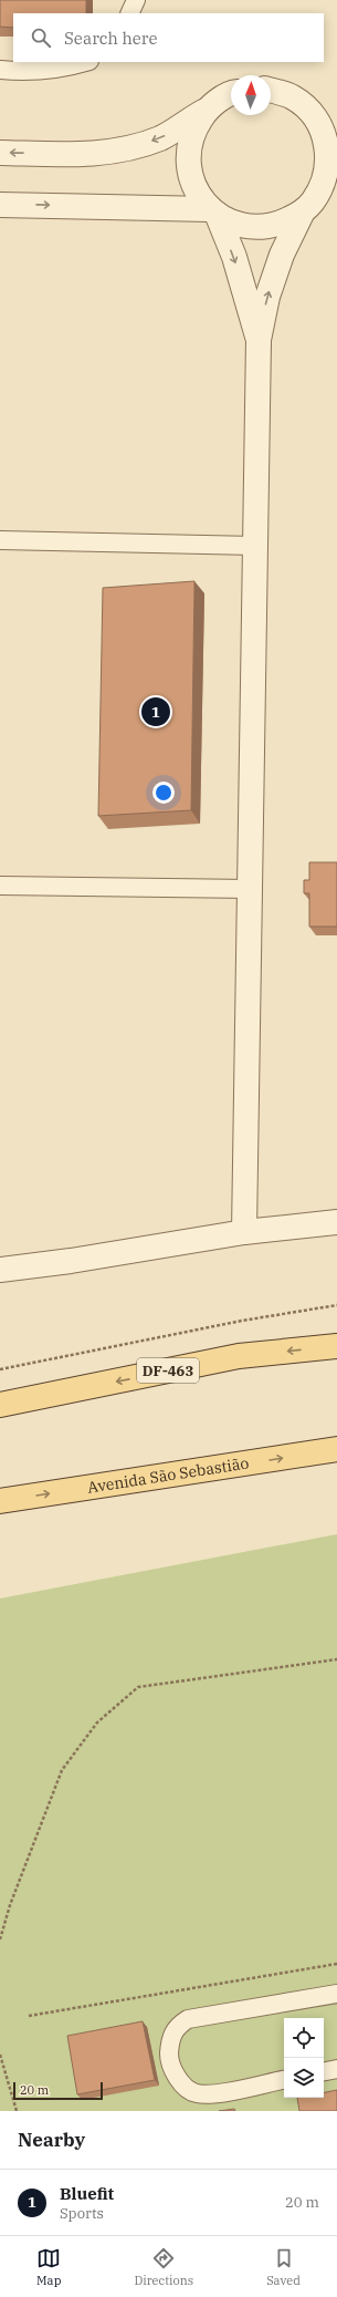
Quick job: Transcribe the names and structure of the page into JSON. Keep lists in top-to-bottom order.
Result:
{
  "streets": {
    "main road": ["DF-463", "Avenida São Sebastião"]
  },
  "scale_bar": "20 m",
  "north": "top",
  "page": {
    "search": "Search here",
    "pins": "1",
    "scale": "20 m",
    "heading": "Nearby",
    "list": [
      {
        "mark": "1",
        "name": "Bluefit",
        "note": "Sports",
        "value": "20 m"
      }
    ],
    "nav": ["Map", "Directions", "Saved"]
  }
}
